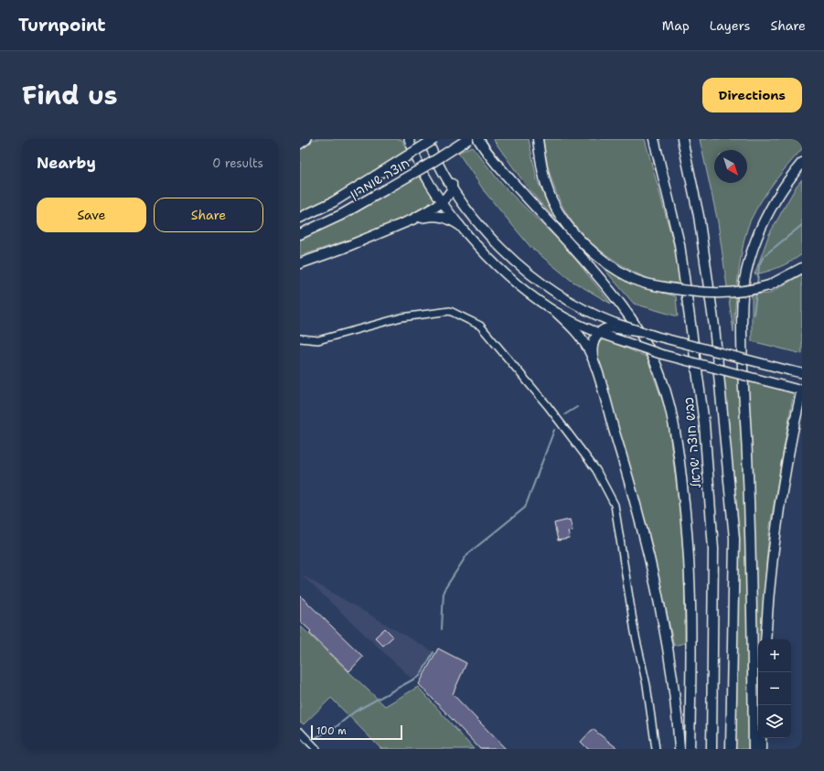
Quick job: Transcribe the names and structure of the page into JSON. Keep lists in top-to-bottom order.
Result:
{
  "streets": {
    "highway": ["חוצה שומרון", "כביש חוצה ישראל"]
  },
  "scale_bar": "100 m",
  "north": "bottom right",
  "page": {
    "header": "Turnpoint",
    "nav": ["Map", "Layers", "Share"],
    "title": "Find us",
    "buttons": [
      "Directions",
      ["Save", "Share"]
    ],
    "heading": ["Nearby", "0 results"],
    "map_buttons": ["+", "−"],
    "scale": "100 m"
  }
}
